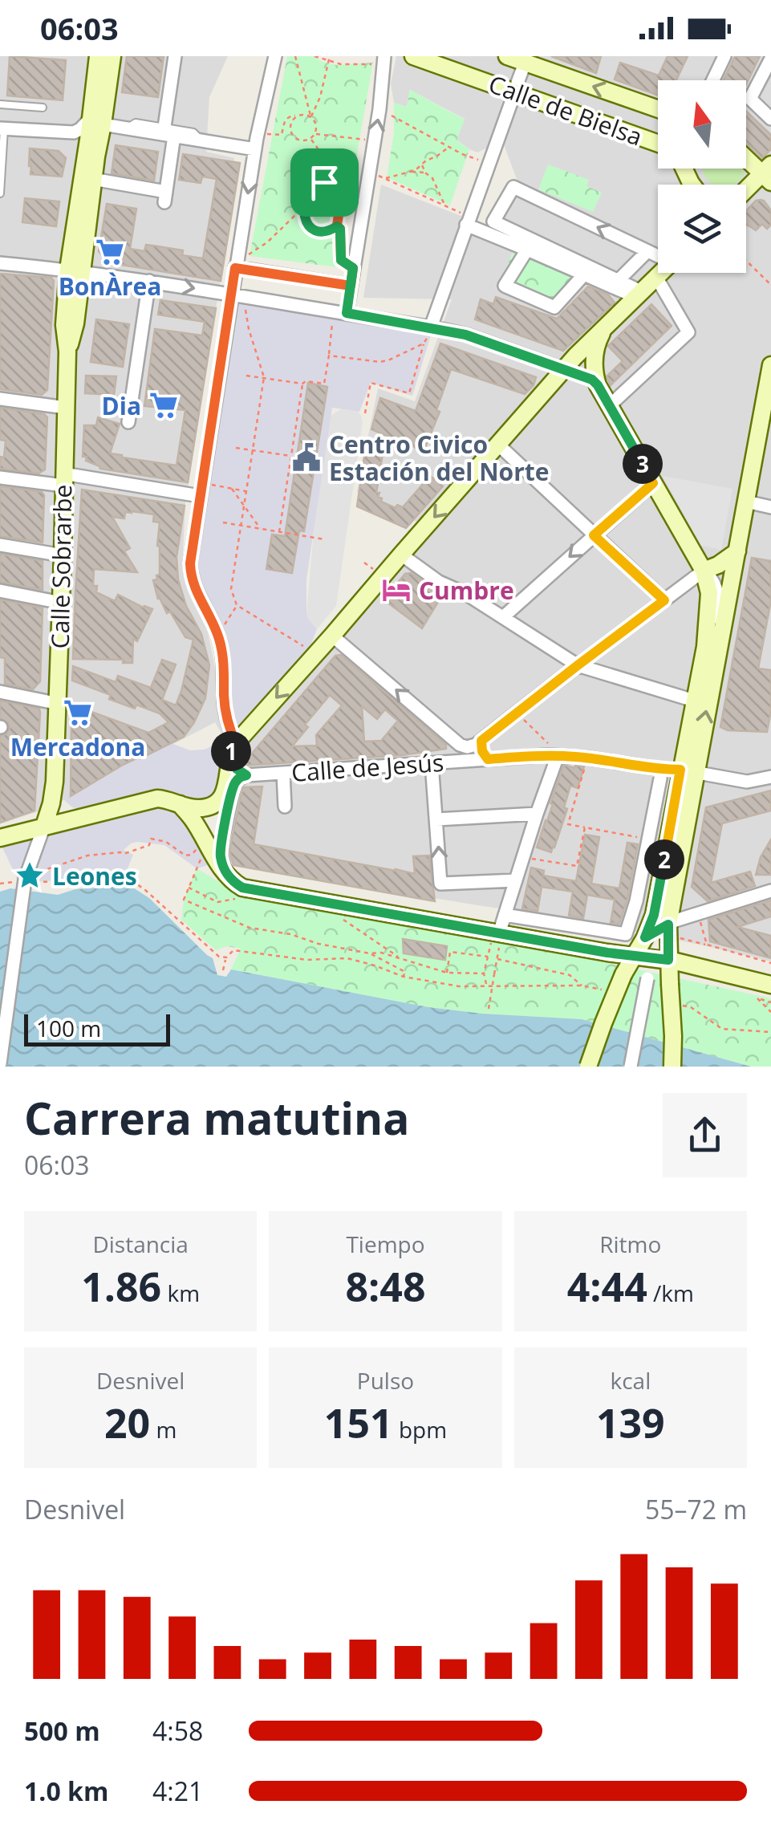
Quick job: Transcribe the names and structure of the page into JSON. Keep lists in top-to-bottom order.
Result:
{
  "streets": {
    "main road": ["Calle de Bielsa", "Calle Sobrarbe"],
    "street": ["Calle de Jesús"]
  },
  "places": {
    "supermarket": ["BonÀrea", "Dia", "Mercadona"],
    "public building": ["Centro Civico Estación del Norte"],
    "hotel": ["Cumbre"],
    "place": ["Leones"]
  },
  "scale_bar": "100 m",
  "north": "top",
  "page": {
    "status": "06:03",
    "pins": ["3", "1", "2"],
    "scale": "100 m",
    "heading": ["Carrera matutina", "06:03"],
    "stats": [
      ["Distancia", "1.86 km"],
      ["Tiempo", "8:48"],
      ["Ritmo", "4:44 /km"],
      ["Desnivel", "20 m"],
      ["Pulso", "151 bpm"],
      ["kcal", "139"]
    ],
    "chart": ["Desnivel", "55–72 m"],
    "list": [
      {
        "name": "500 m",
        "note": "4:58"
      },
      {
        "name": "1.0 km",
        "note": "4:21"
      }
    ]
  }
}
